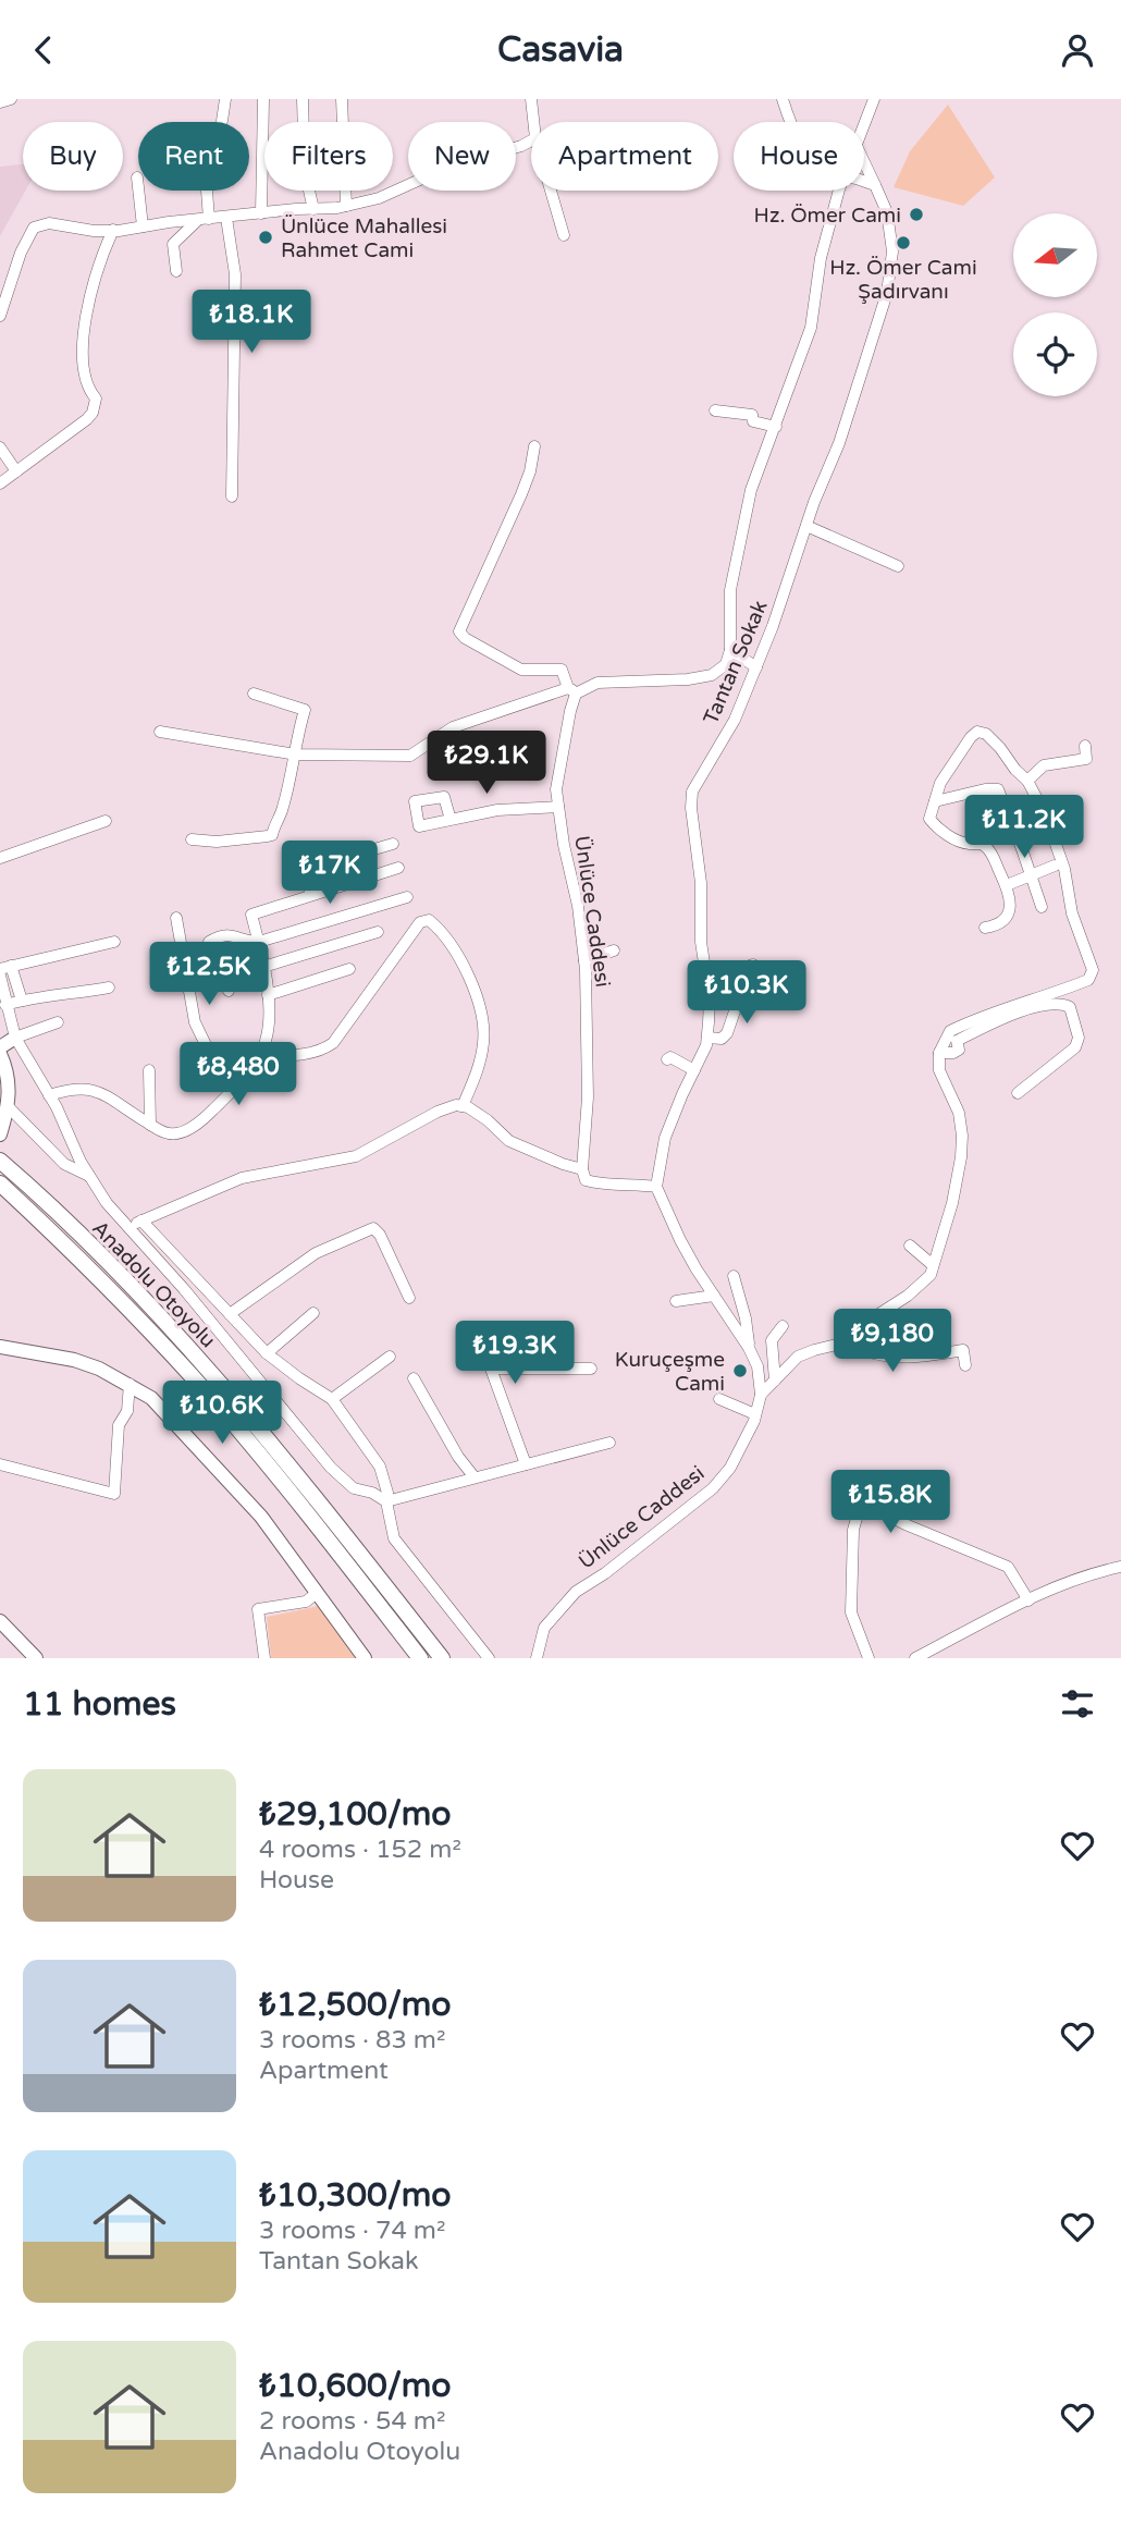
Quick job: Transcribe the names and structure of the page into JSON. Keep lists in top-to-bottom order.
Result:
{
  "streets": {
    "highway": ["Anadolu Otoyolu"],
    "street": ["Tantan Sokak", "Ünlüce Caddesi"]
  },
  "crossings": [
    ["Tantan Sokak", "Ünlüce Caddesi"]
  ],
  "places": [
    "Hz. Ömer Cami",
    "Ünlüce Mahallesi Rahmet Cami",
    "Hz. Ömer Cami Şadırvanı",
    "Kuruçeşme Cami"
  ],
  "north": "left",
  "page": {
    "header": "Casavia",
    "chip": [
      "Buy",
      "Rent",
      "Filters",
      "New",
      "Apartment",
      "House"
    ],
    "price": [
      "₺18.1K",
      "₺29.1K",
      "₺11.2K",
      "₺17K",
      "₺12.5K",
      "₺10.3K",
      "₺8,480",
      "₺9,180",
      "₺19.3K",
      "₺10.6K",
      "₺15.8K"
    ],
    "heading": "11 homes",
    "list": [
      {
        "name": "₺29,100/mo",
        "note": "4 rooms · 152 m² · House"
      },
      {
        "name": "₺12,500/mo",
        "note": "3 rooms · 83 m² · Apartment"
      },
      {
        "name": "₺10,300/mo",
        "note": "3 rooms · 74 m² · Tantan Sokak"
      },
      {
        "name": "₺10,600/mo",
        "note": "2 rooms · 54 m² · Anadolu Otoyolu"
      }
    ]
  }
}
